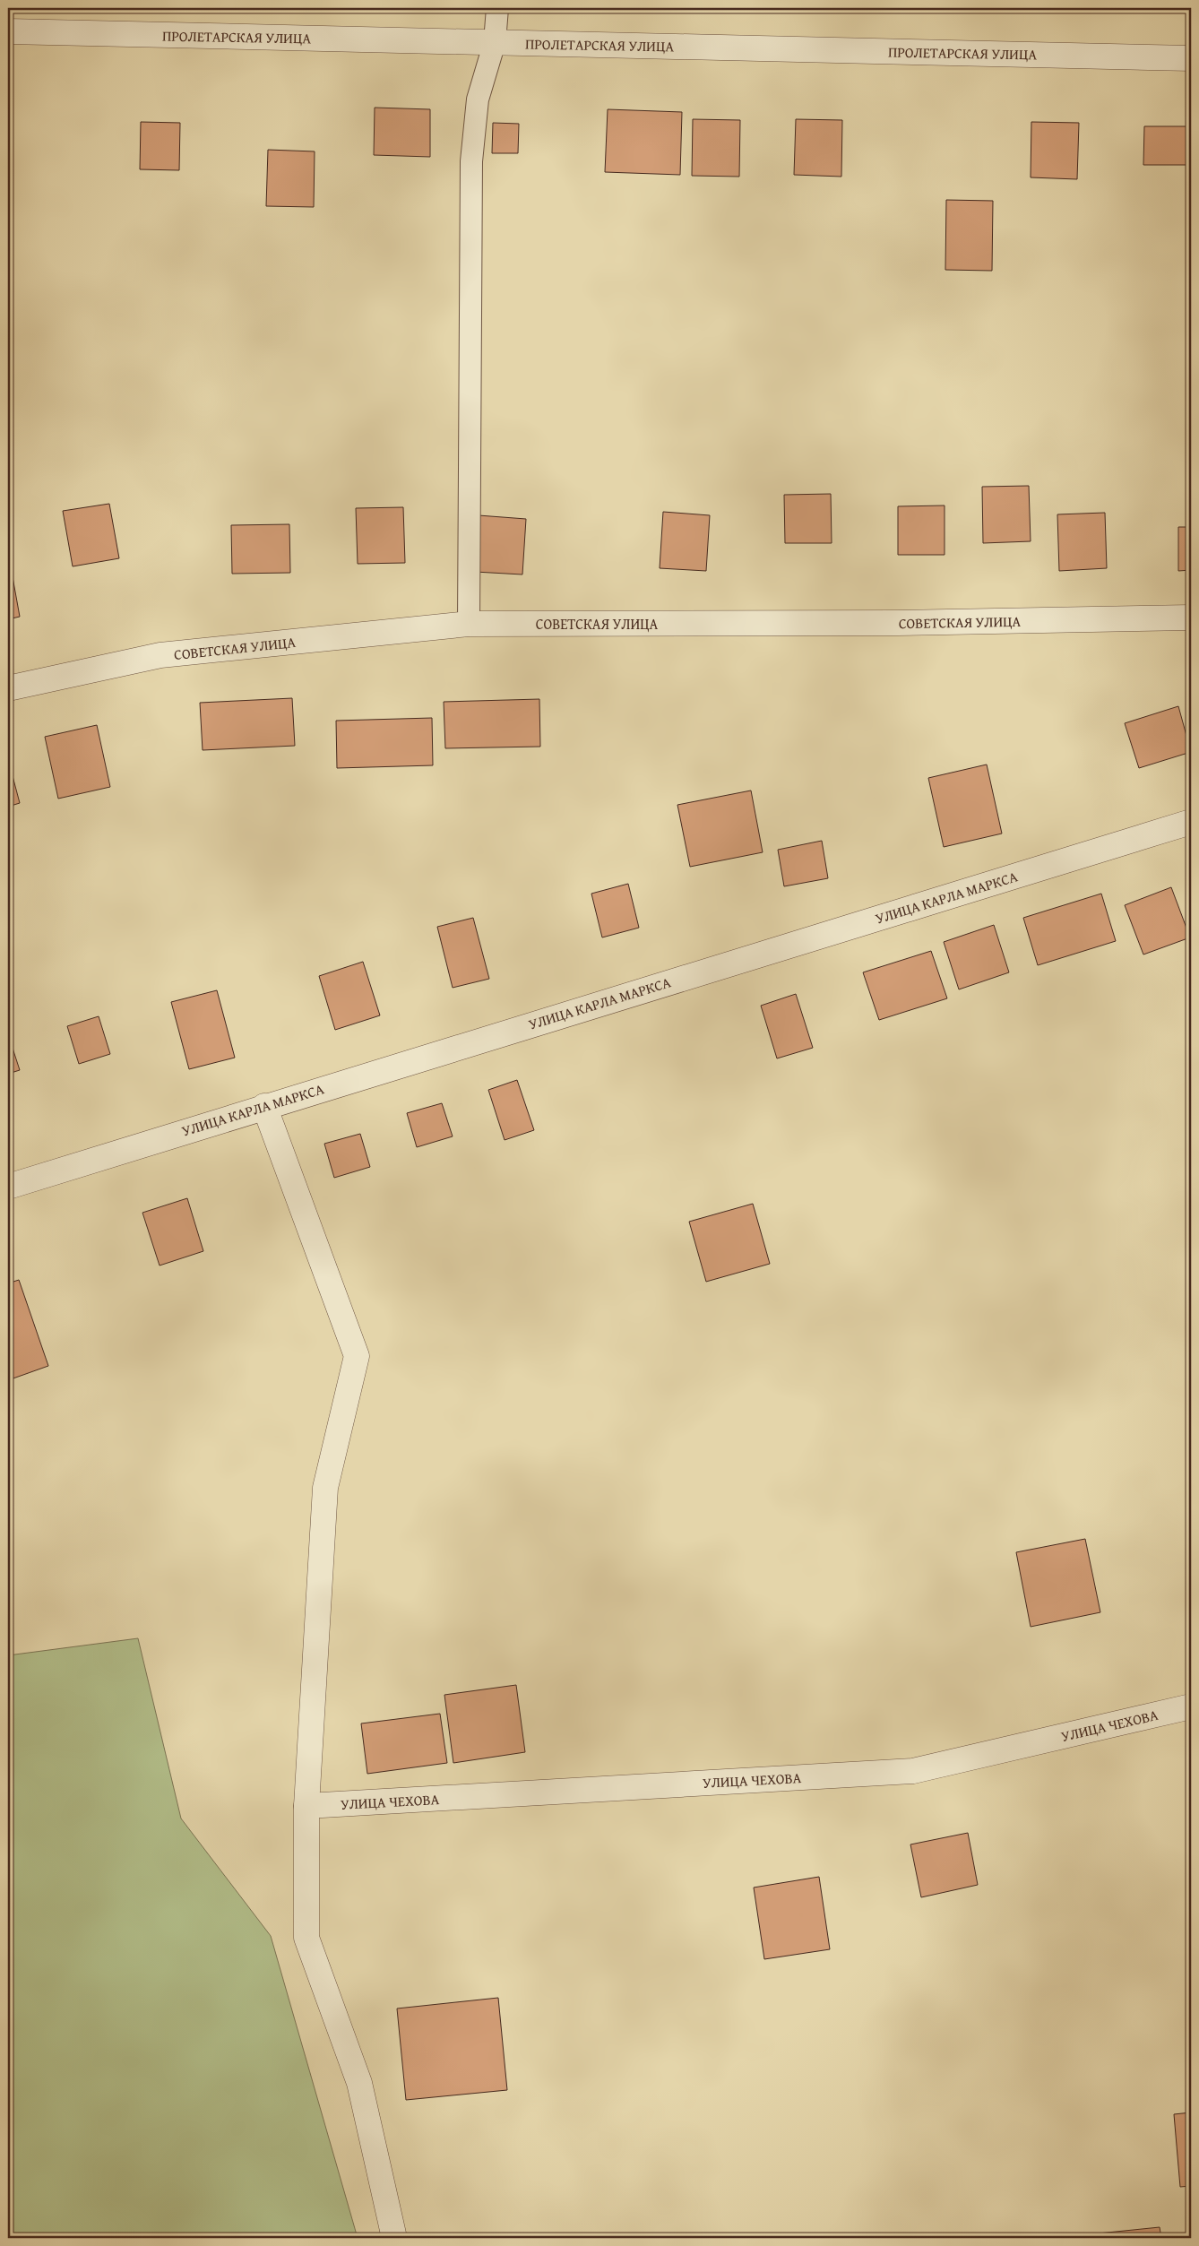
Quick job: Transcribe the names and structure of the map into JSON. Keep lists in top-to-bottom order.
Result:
{
  "streets": {
    "street": [
      "ПРОЛЕТАРСКАЯ УЛИЦА",
      "СОВЕТСКАЯ УЛИЦА",
      "УЛИЦА КАРЛА МАРКСА",
      "УЛИЦА ЧЕХОВА"
    ]
  }
}
